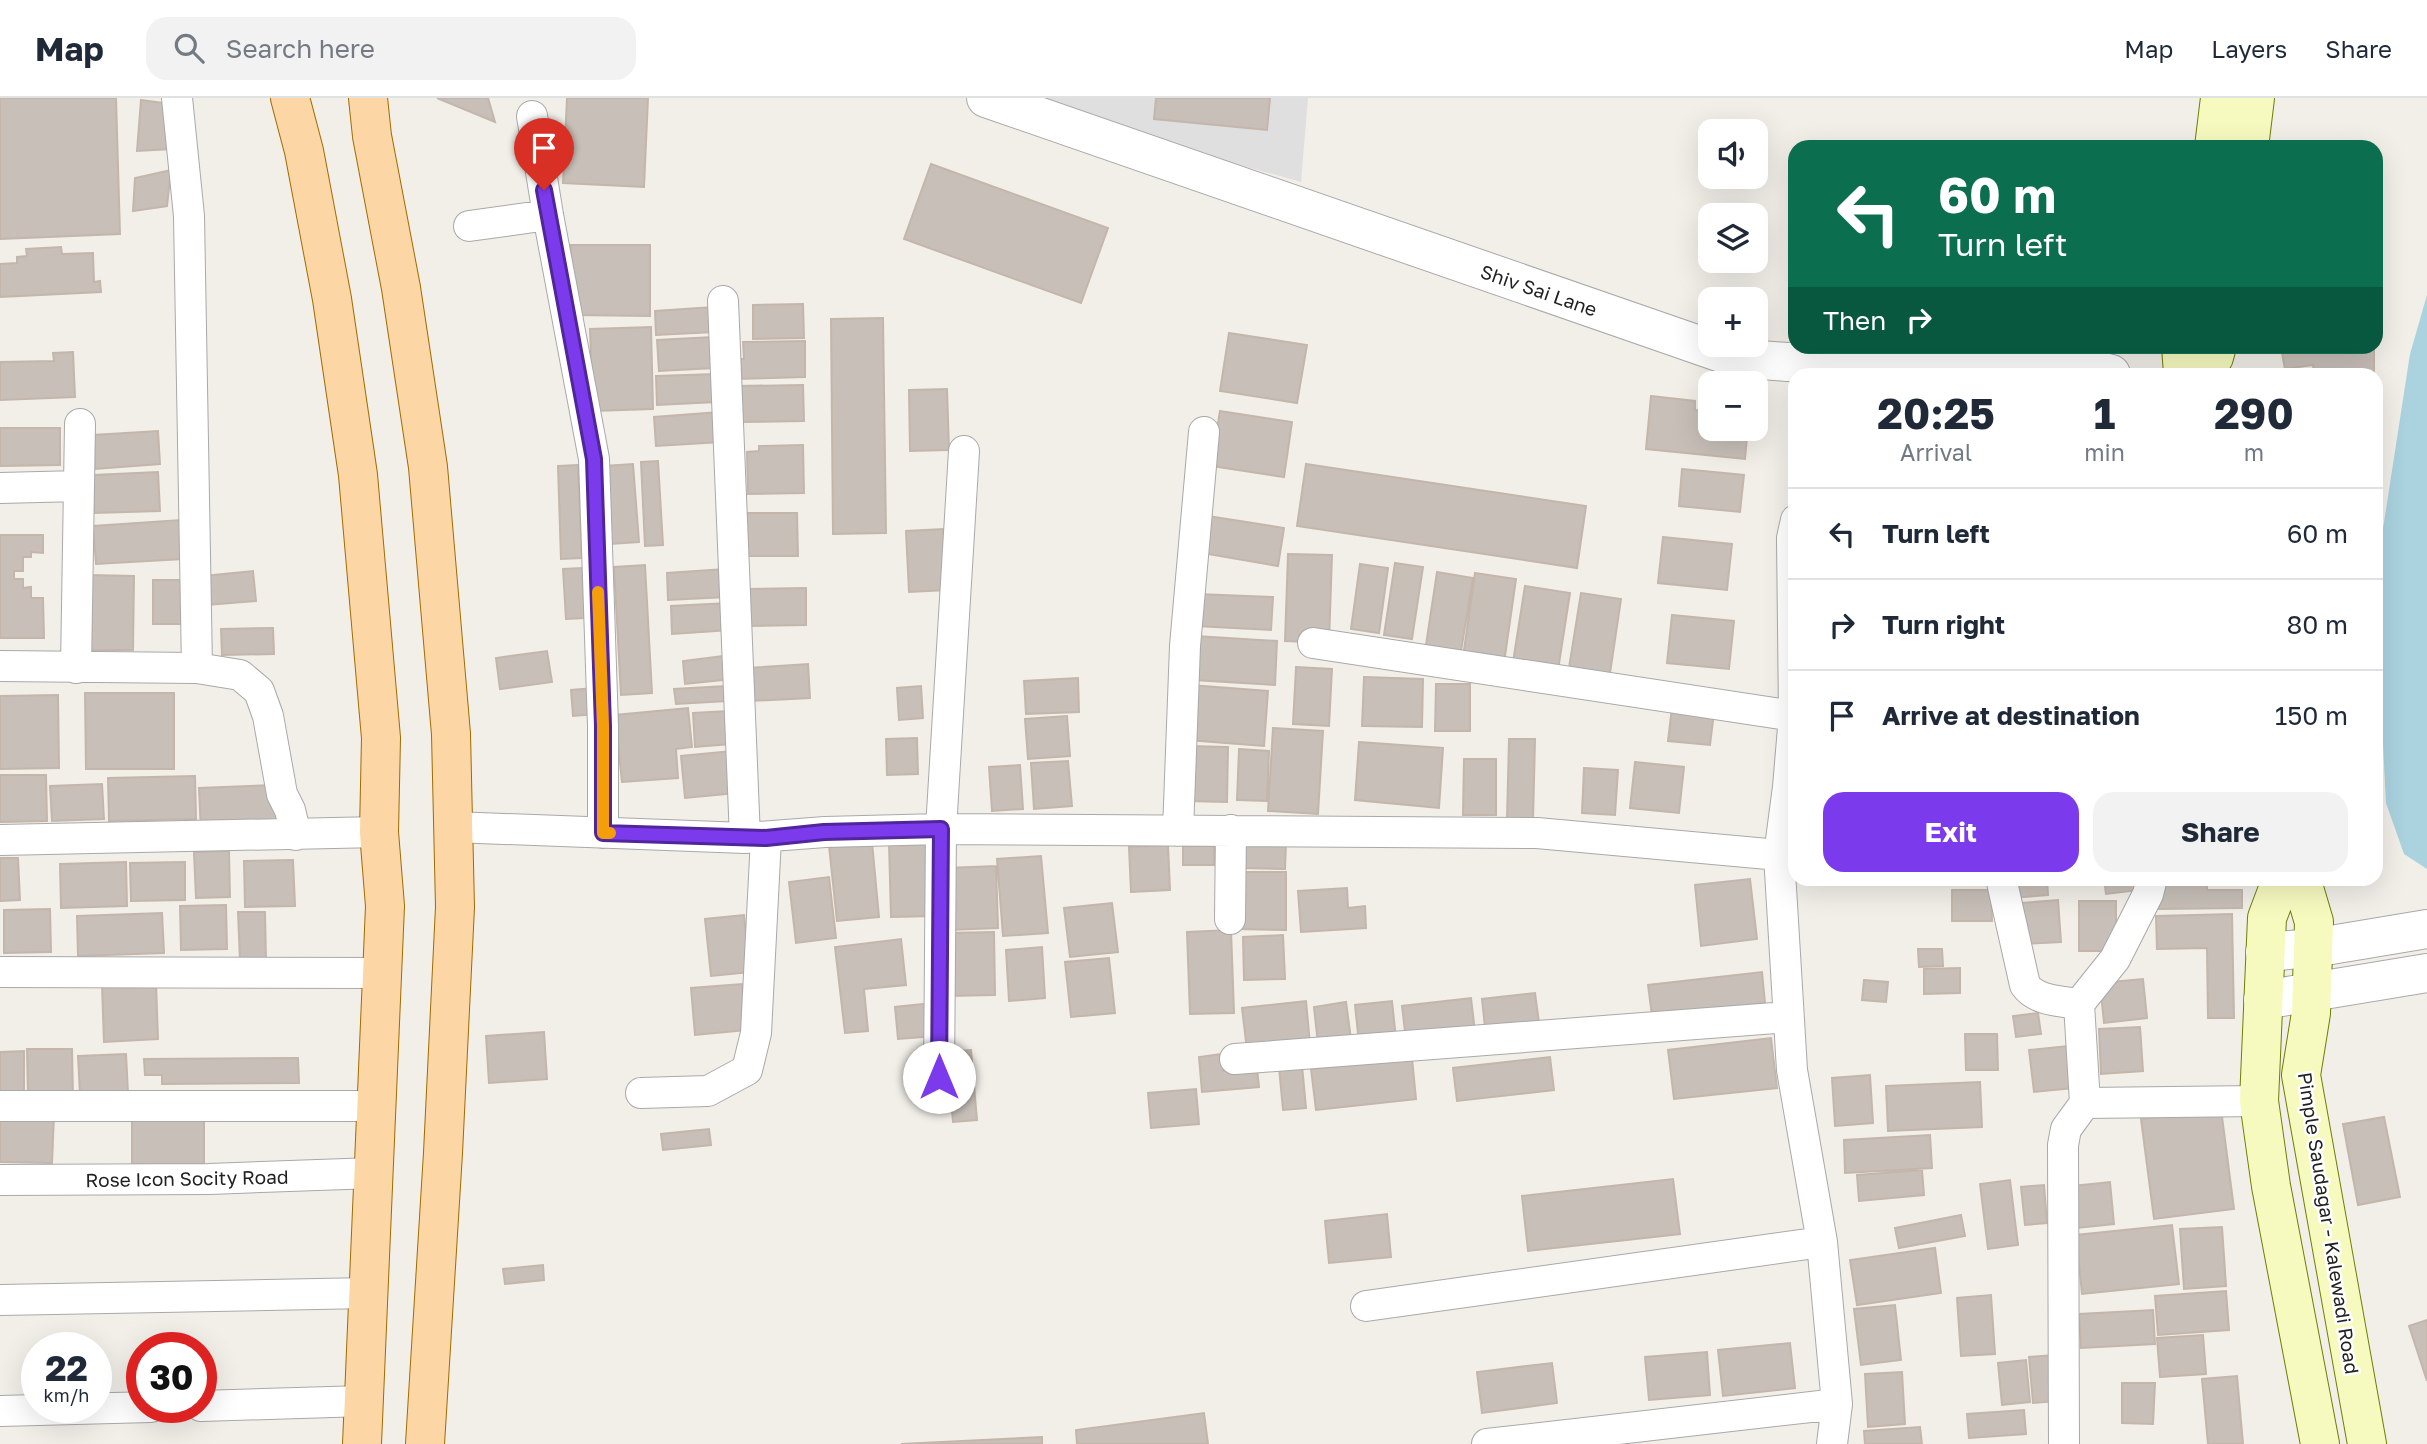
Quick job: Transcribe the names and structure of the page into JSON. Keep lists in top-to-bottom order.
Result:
{
  "streets": {
    "main road": ["Pimple Saudagar - Kalewadi Road"],
    "street": ["Shiv Sai Lane", "Rose Icon Socity Road"]
  },
  "page": {
    "header": "Map",
    "search": "Search here",
    "nav": ["Map", "Layers", "Share"],
    "map_buttons": ["+", "−"],
    "turn": ["60 m", "Turn left"],
    "then": "Then",
    "eta": [
      "20:25",
      "Arrival",
      "1",
      "min",
      "290",
      "m"
    ],
    "list": [
      {
        "name": "Turn left",
        "value": "60 m"
      },
      {
        "name": "Turn right",
        "value": "80 m"
      },
      {
        "name": "Arrive at destination",
        "value": "150 m"
      }
    ],
    "buttons": ["Exit", "Share"],
    "speed": "22 km/h",
    "limit": "30"
  }
}
